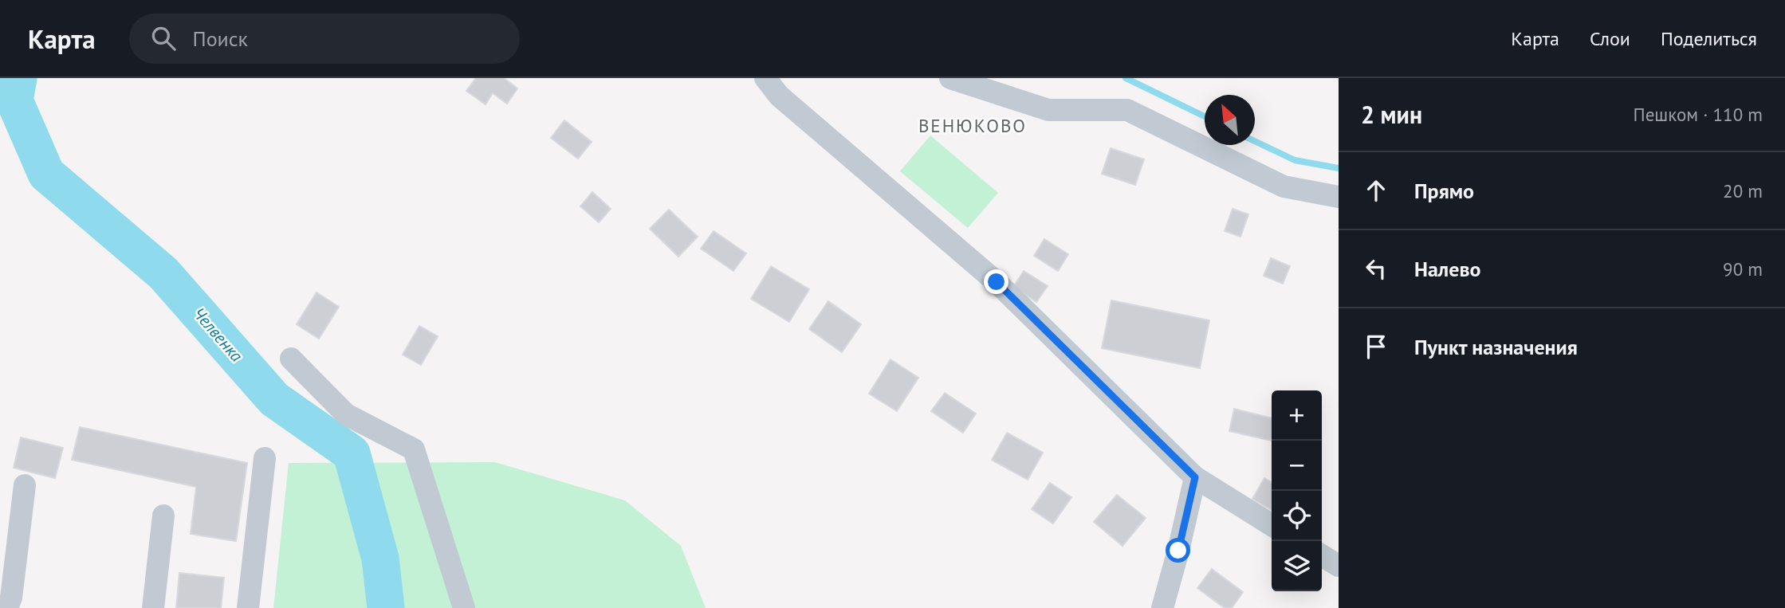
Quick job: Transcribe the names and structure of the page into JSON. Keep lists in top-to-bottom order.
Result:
{
  "districts": ["ВЕНЮКОВО"],
  "water": ["Челвенка"],
  "north": "top left",
  "page": {
    "header": "Карта",
    "search": "Поиск",
    "nav": ["Карта", "Слои", "Поделиться"],
    "heading": ["2 мин", "Пешком · 110 m"],
    "list": [
      ["Прямо", "20 m"],
      ["Налево", "90 m"],
      "Пункт назначения"
    ],
    "map_buttons": ["+", "−"]
  }
}
